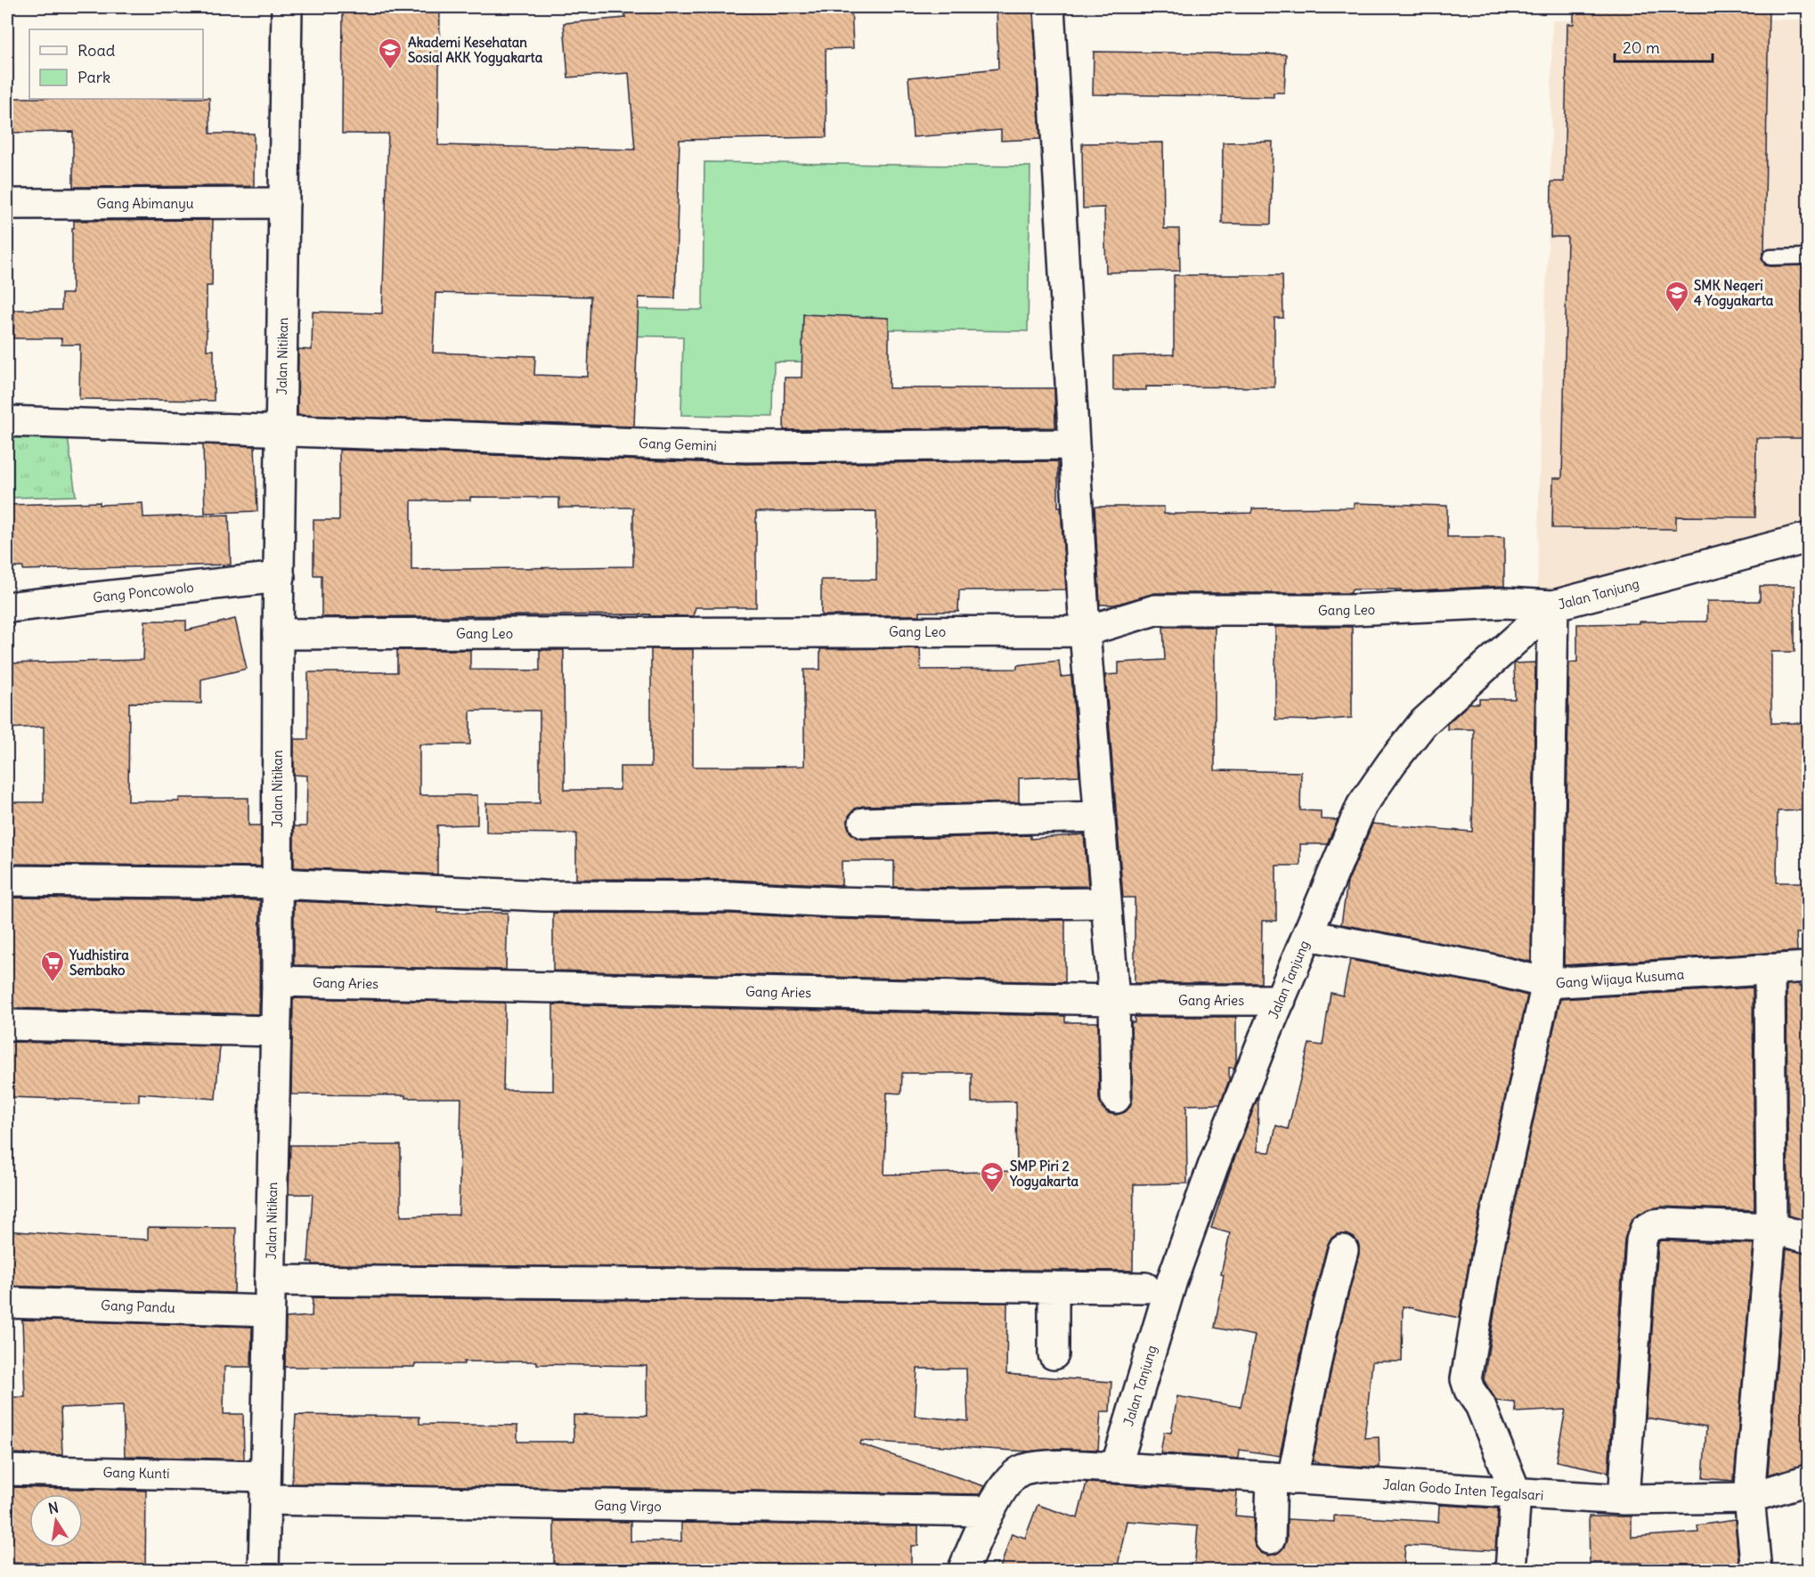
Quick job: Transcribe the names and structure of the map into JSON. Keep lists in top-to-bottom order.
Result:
{
  "streets": {
    "street": [
      "Gang Abimanyu",
      "Jalan Nitikan",
      "Gang Gemini",
      "Gang Poncowolo",
      "Jalan Tanjung",
      "Gang Leo",
      "Gang Wijaya Kusuma",
      "Gang Aries",
      "Gang Pandu",
      "Gang Kunti",
      "Jalan Godo Inten Tegalsari",
      "Gang Virgo"
    ]
  },
  "crossings": [
    ["Gang Abimanyu", "Jalan Nitikan"],
    ["Jalan Nitikan", "Gang Gemini"],
    ["Jalan Nitikan", "Gang Poncowolo"],
    ["Jalan Nitikan", "Gang Leo"],
    ["Jalan Nitikan", "Gang Aries"],
    ["Jalan Nitikan", "Gang Pandu"],
    ["Jalan Nitikan", "Gang Kunti"],
    ["Jalan Nitikan", "Gang Virgo"],
    ["Jalan Tanjung", "Gang Leo"],
    ["Jalan Tanjung", "Gang Wijaya Kusuma"],
    ["Jalan Tanjung", "Gang Aries"],
    ["Jalan Tanjung", "Jalan Godo Inten Tegalsari"],
    ["Gang Kunti", "Gang Virgo"]
  ],
  "places": {
    "school or university": ["Akademi Kesehatan Sosial AKK Yogyakarta", "SMK Negeri 4 Yogyakarta", "SMP Piri 2 Yogyakarta"],
    "supermarket": ["Yudhistira Sembako"]
  },
  "legend": ["Road", "Park"],
  "scale_bar": "20 m",
  "north": "top"
}
